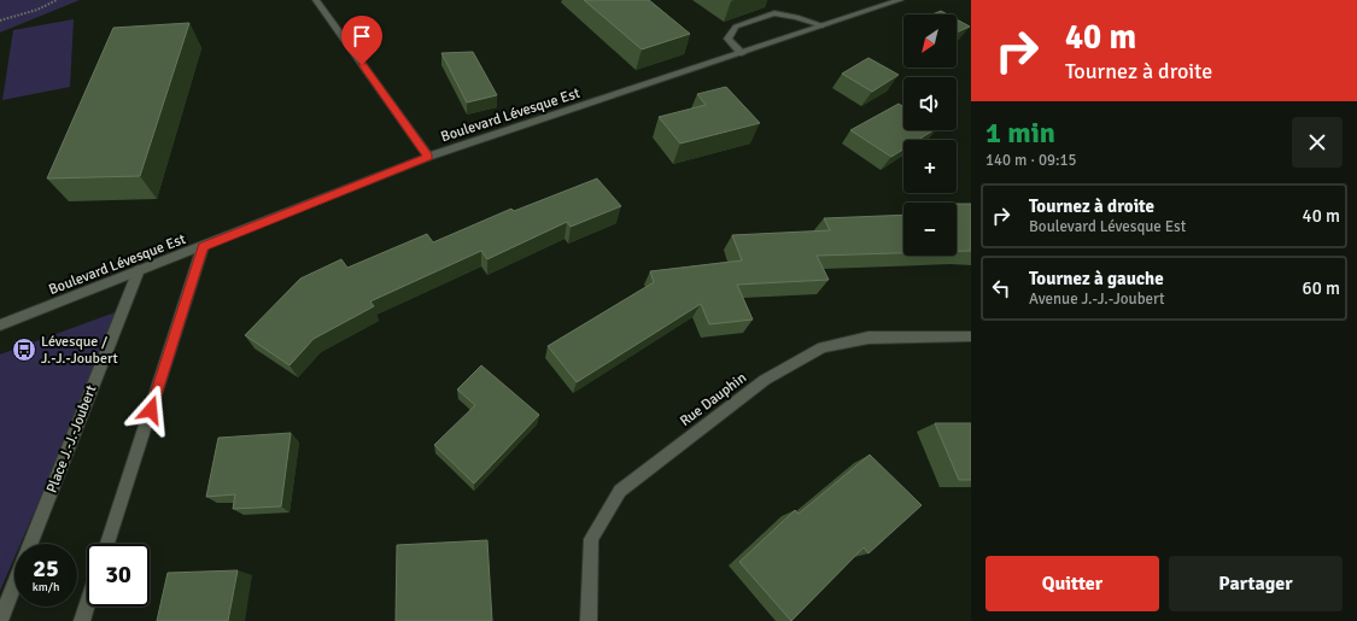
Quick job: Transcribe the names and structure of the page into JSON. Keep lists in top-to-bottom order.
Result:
{
  "streets": {
    "street": ["Boulevard Lévesque Est", "Rue Dauphin", "Place J.-J.-Joubert"]
  },
  "crossings": [
    ["Boulevard Lévesque Est", "Place J.-J.-Joubert"]
  ],
  "places": {
    "bus stop": ["Lévesque / J.-J.-Joubert"]
  },
  "north": "bottom left",
  "page": {
    "turn": ["40 m", "Tournez à droite"],
    "map_buttons": ["+", "−"],
    "heading": ["1 min", "140 m · 09:15"],
    "list": [
      {
        "name": "Tournez à droite",
        "note": "Boulevard Lévesque Est",
        "value": "40 m"
      },
      {
        "name": "Tournez à gauche",
        "note": "Avenue J.-J.-Joubert",
        "value": "60 m"
      }
    ],
    "speed": "25 km/h",
    "limit": "30",
    "buttons": ["Quitter", "Partager"]
  }
}
